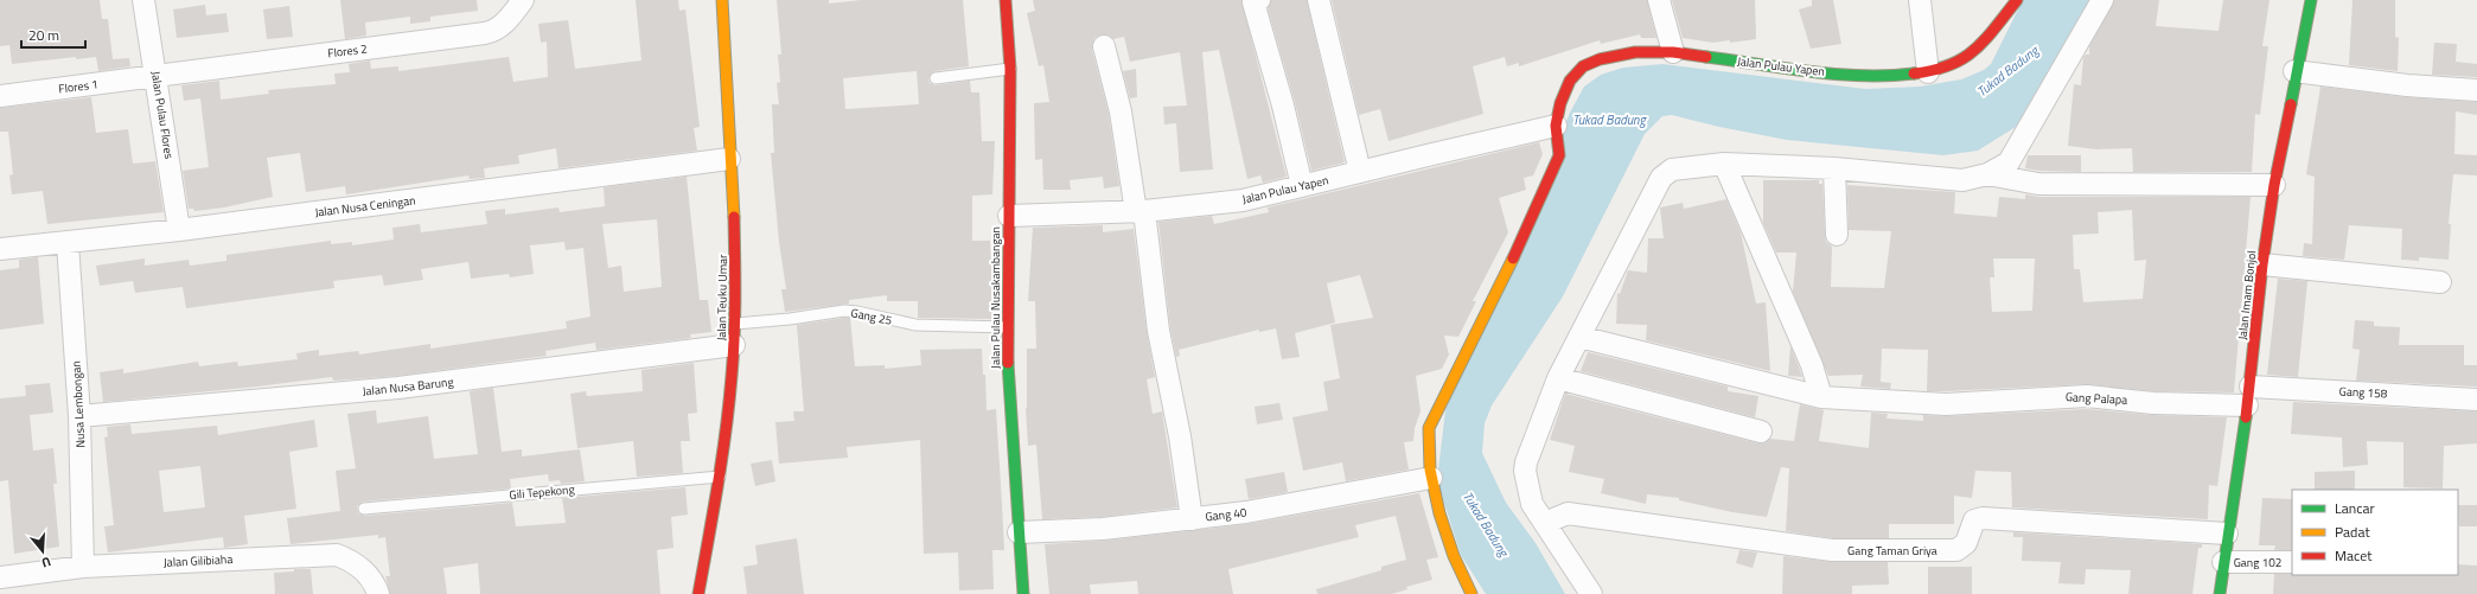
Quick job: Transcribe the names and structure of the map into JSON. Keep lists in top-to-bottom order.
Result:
{
  "streets": {
    "main road": [
      "Jalan Pulau Yapen",
      "Jalan Imam Bonjol",
      "Jalan Teuku Umar",
      "Jalan Pulau Nusakambangan"
    ],
    "street": [
      "Flores 2",
      "Flores 1",
      "Jalan Pulau Flores",
      "Jalan Nusa Ceningan",
      "Jalan Nusa Barung",
      "Gang 158",
      "Gang Palapa",
      "Nusa Lembongan",
      "Gang 40",
      "Gang Taman Griya",
      "Jalan Gilibiaha",
      "Gang 102"
    ],
    "lane": ["Gang 25", "Gili Tepekong"]
  },
  "crossings": [
    ["Flores 2", "Flores 1"],
    ["Flores 2", "Jalan Pulau Flores"],
    ["Jalan Pulau Yapen", "Jalan Pulau Nusakambangan"],
    ["Jalan Pulau Yapen", "Gang 40"],
    ["Flores 1", "Jalan Pulau Flores"],
    ["Jalan Pulau Flores", "Jalan Nusa Ceningan"],
    ["Jalan Nusa Ceningan", "Jalan Teuku Umar"],
    ["Jalan Nusa Ceningan", "Nusa Lembongan"],
    ["Jalan Imam Bonjol", "Gang 158"],
    ["Jalan Imam Bonjol", "Gang Palapa"],
    ["Jalan Imam Bonjol", "Gang Taman Griya"],
    ["Jalan Imam Bonjol", "Gang 102"],
    ["Jalan Teuku Umar", "Gang 25"],
    ["Jalan Teuku Umar", "Jalan Nusa Barung"],
    ["Jalan Teuku Umar", "Gili Tepekong"],
    ["Jalan Pulau Nusakambangan", "Gang 25"],
    ["Jalan Pulau Nusakambangan", "Gang 40"],
    ["Jalan Nusa Barung", "Nusa Lembongan"],
    ["Gang 158", "Gang Palapa"],
    ["Nusa Lembongan", "Jalan Gilibiaha"]
  ],
  "water": ["Tukad Badung"],
  "legend": ["Lancar", "Padat", "Macet"],
  "scale_bar": "20 m",
  "north": "bottom"
}
